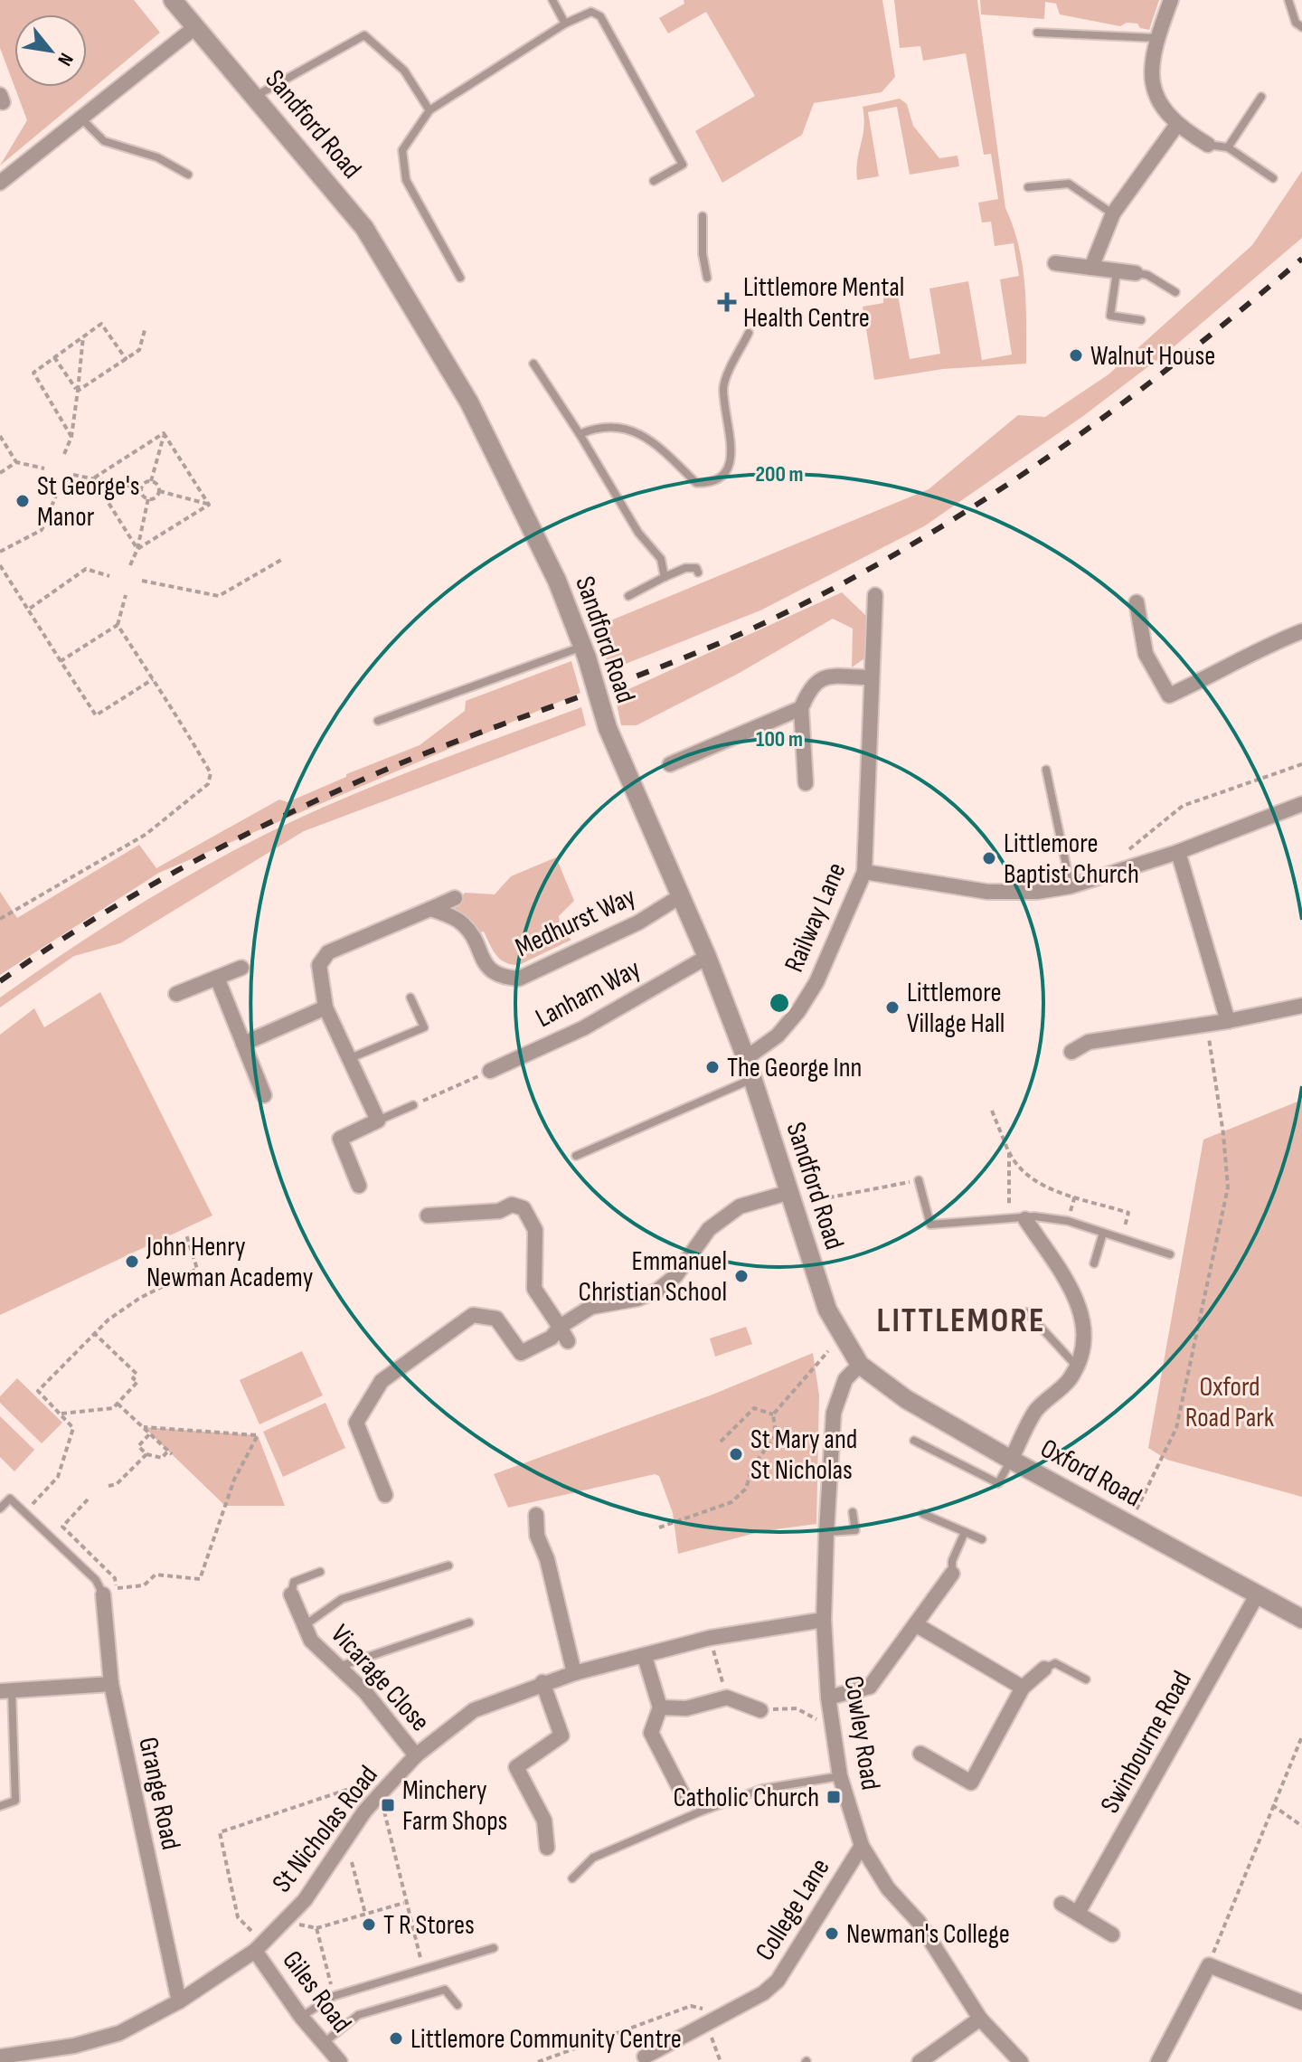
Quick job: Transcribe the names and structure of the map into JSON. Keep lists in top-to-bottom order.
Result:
{
  "streets": {
    "street": [
      "Sandford Road",
      "Railway Lane",
      "Medhurst Way",
      "Lanham Way",
      "Oxford Road",
      "Vicarage Close",
      "Cowley Road",
      "Swinbourne Road",
      "Grange Road",
      "St Nicholas Road",
      "College Lane",
      "Giles Road"
    ]
  },
  "crossings": [
    ["Sandford Road", "Railway Lane"],
    ["Sandford Road", "Medhurst Way"],
    ["Sandford Road", "Lanham Way"],
    ["Sandford Road", "Oxford Road"],
    ["Sandford Road", "Cowley Road"],
    ["Oxford Road", "Cowley Road"],
    ["Oxford Road", "Swinbourne Road"],
    ["Vicarage Close", "St Nicholas Road"],
    ["Cowley Road", "St Nicholas Road"],
    ["Cowley Road", "College Lane"],
    ["Grange Road", "St Nicholas Road"],
    ["St Nicholas Road", "Giles Road"]
  ],
  "districts": ["LITTLEMORE"],
  "parks": ["Oxford Road Park"],
  "places": {
    "health": ["Littlemore Mental Health Centre"],
    "other": [
      "Walnut House",
      "St George's Manor",
      "Littlemore Baptist Church",
      "Littlemore Village Hall",
      "The George Inn",
      "John Henry Newman Academy",
      "Emmanuel Christian School",
      "St Mary and St Nicholas",
      "T R Stores",
      "Newman's College",
      "Littlemore Community Centre"
    ],
    "transit": ["Catholic Church", "Minchery Farm Shops"]
  },
  "north": "bottom right",
  "rings": ["200 m", "100 m"]
}
